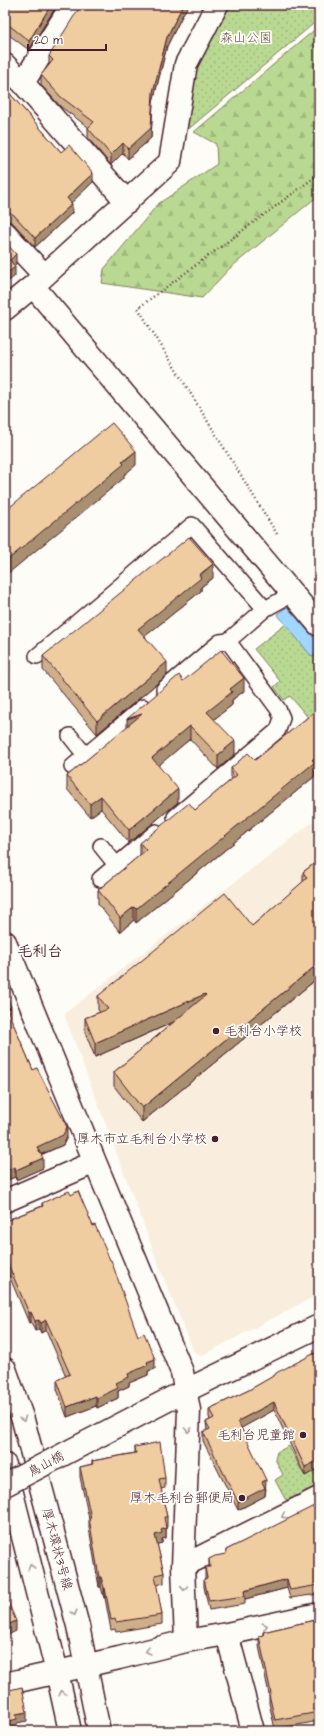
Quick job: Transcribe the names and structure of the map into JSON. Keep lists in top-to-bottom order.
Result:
{
  "streets": {
    "street": ["鳥山橋", "厚木環状3号線"]
  },
  "districts": ["毛利台"],
  "parks": ["森山公園"],
  "places": [
    "毛利台小学校",
    "厚木市立毛利台小学校",
    "毛利台児童館",
    "厚木毛利台郵便局"
  ],
  "scale_bar": "20 m"
}
